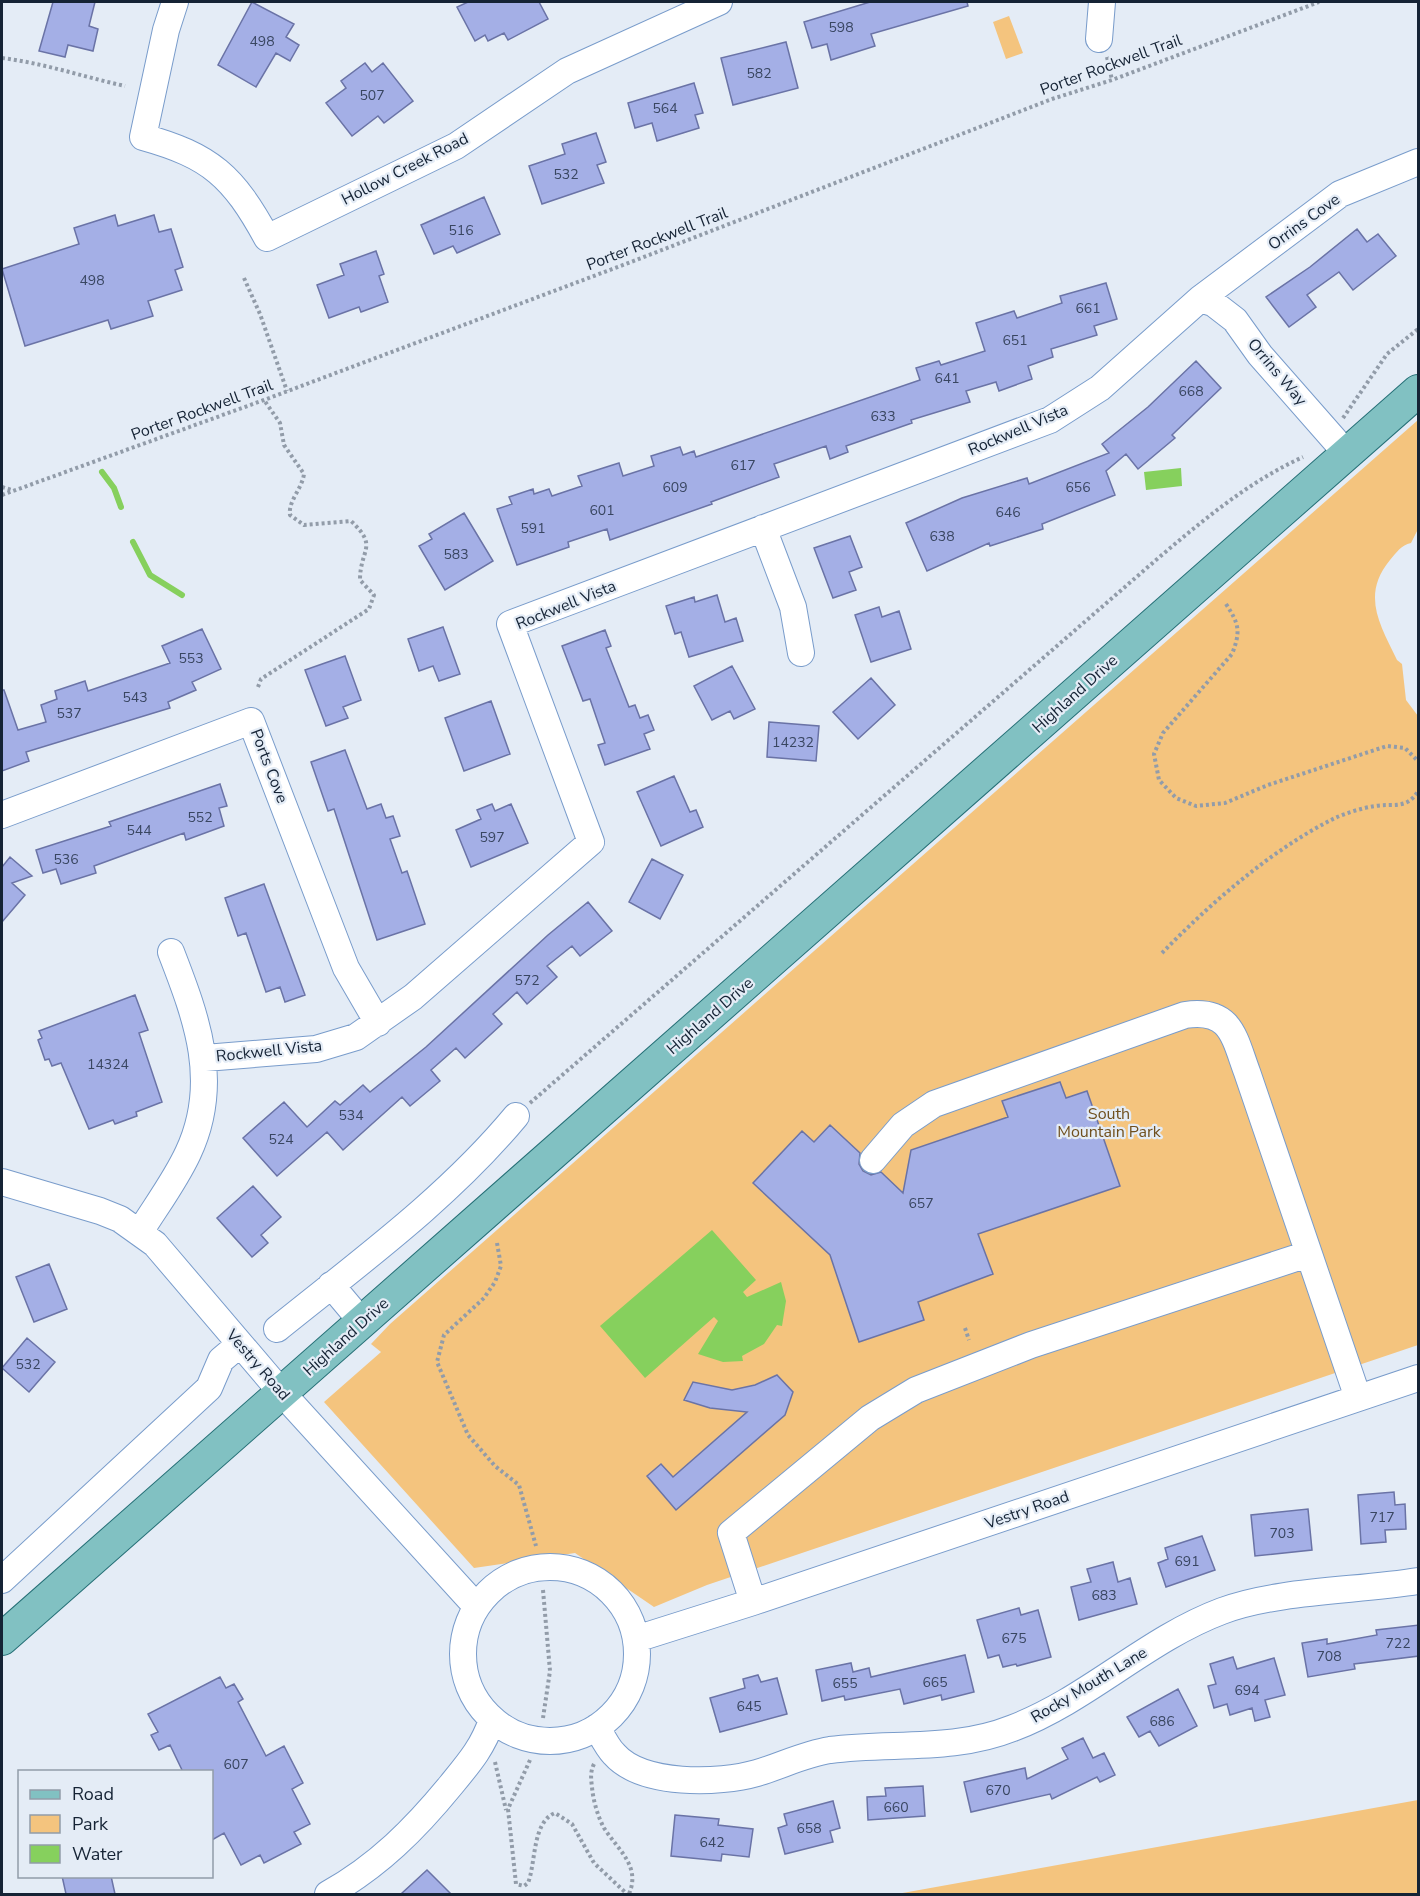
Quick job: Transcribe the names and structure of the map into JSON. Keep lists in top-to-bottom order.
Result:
{
  "streets": {
    "main road": ["Highland Drive"],
    "street": [
      "Hollow Creek Road",
      "Orrins Cove",
      "Orrins Way",
      "Rockwell Vista",
      "Ports Cove",
      "Vestry Road",
      "Rocky Mouth Lane"
    ],
    "path": ["Porter Rockwell Trail"]
  },
  "crossings": [
    ["Orrins Cove", "Orrins Way"],
    ["Orrins Cove", "Rockwell Vista"],
    ["Orrins Way", "Rockwell Vista"],
    ["Orrins Way", "Highland Drive"],
    ["Rockwell Vista", "Ports Cove"],
    ["Highland Drive", "Vestry Road"],
    ["Vestry Road", "Rocky Mouth Lane"]
  ],
  "parks": ["South Mountain Park"],
  "house_numbers": [
    "598",
    "498",
    "582",
    "507",
    "564",
    "532",
    "516",
    "498",
    "661",
    "651",
    "641",
    "668",
    "633",
    "617",
    "609",
    "656",
    "601",
    "646",
    "591",
    "638",
    "583",
    "553",
    "543",
    "537",
    "14232",
    "552",
    "544",
    "597",
    "536",
    "572",
    "14324",
    "534",
    "524",
    "657",
    "532",
    "717",
    "703",
    "691",
    "683",
    "675",
    "722",
    "708",
    "665",
    "655",
    "694",
    "645",
    "686",
    "607",
    "670",
    "660",
    "658",
    "642"
  ],
  "legend": ["Road", "Park", "Water"]
}
